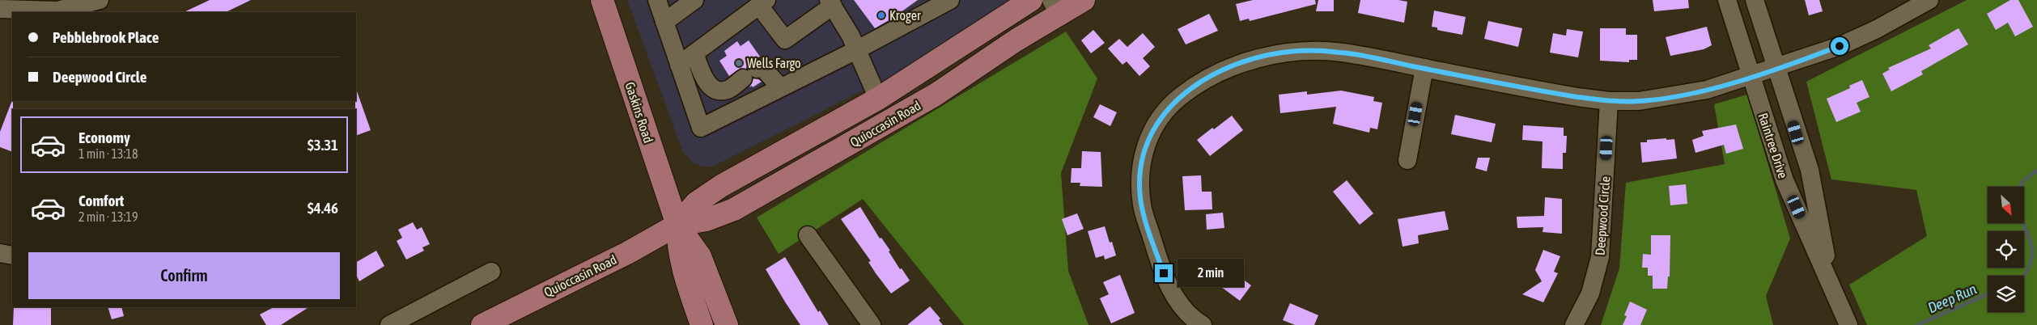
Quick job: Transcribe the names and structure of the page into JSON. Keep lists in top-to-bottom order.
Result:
{
  "streets": {
    "main road": ["Gaskins Road", "Quioccasin Road"],
    "street": ["Raintree Drive", "Deepwood Circle"]
  },
  "crossings": [
    ["Gaskins Road", "Quioccasin Road"]
  ],
  "water": ["Deep Run"],
  "places": ["Kroger", "Wells Fargo"],
  "north": "bottom right",
  "page": {
    "banner": ["Pebblebrook Place", "Deepwood Circle"],
    "list": [
      {
        "name": "Economy",
        "note": "1 min · 13:18",
        "value": "$3.31"
      },
      {
        "name": "Comfort",
        "note": "2 min · 13:19",
        "value": "$4.46"
      }
    ],
    "buttons": "Confirm",
    "bubble": "2 min"
  }
}
